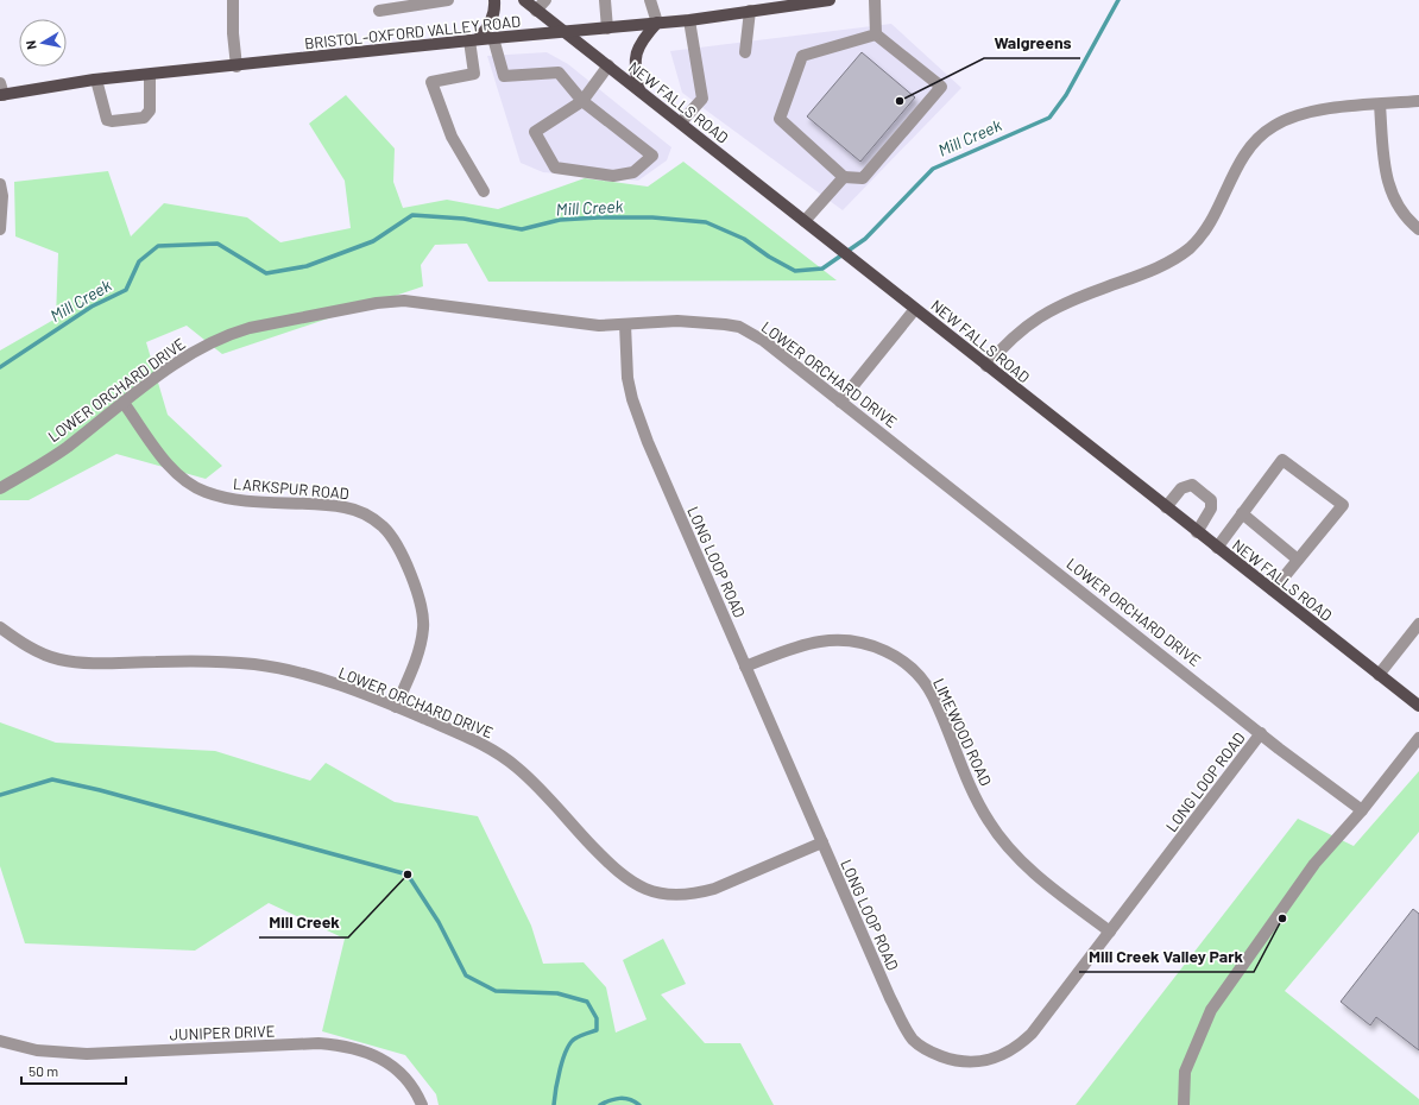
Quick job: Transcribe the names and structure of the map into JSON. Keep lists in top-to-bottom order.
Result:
{
  "streets": {
    "main road": ["BRISTOL-OXFORD VALLEY ROAD", "NEW FALLS ROAD"],
    "street": [
      "LOWER ORCHARD DRIVE",
      "LARKSPUR ROAD",
      "LONG LOOP ROAD",
      "LIMEWOOD ROAD",
      "JUNIPER DRIVE"
    ]
  },
  "crossings": [
    ["BRISTOL-OXFORD VALLEY ROAD", "NEW FALLS ROAD"],
    ["LOWER ORCHARD DRIVE", "LARKSPUR ROAD"],
    ["LOWER ORCHARD DRIVE", "LONG LOOP ROAD"],
    ["LONG LOOP ROAD", "LIMEWOOD ROAD"]
  ],
  "water": ["Mill Creek"],
  "places": ["Walgreens", "Mill Creek", "Mill Creek Valley Park"],
  "scale_bar": "50 m",
  "north": "left"
}
